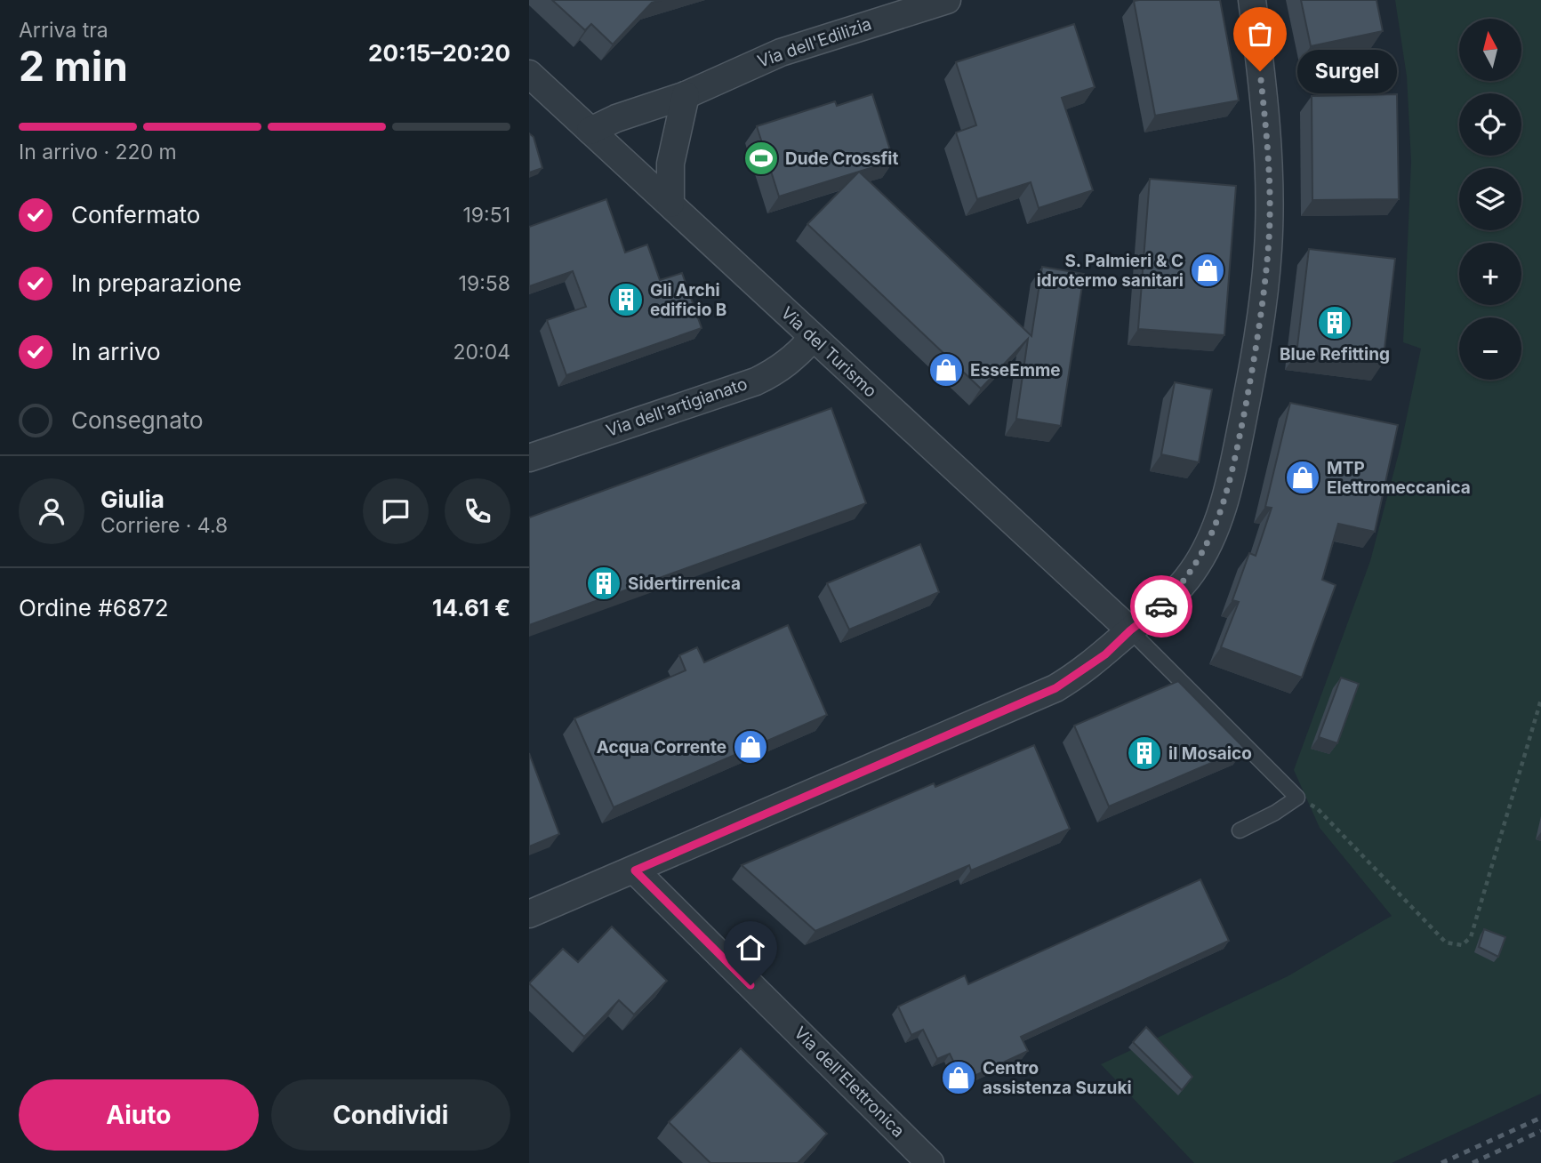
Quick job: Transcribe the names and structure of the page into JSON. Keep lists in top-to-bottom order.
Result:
{
  "streets": {
    "street": [
      "Via dell'Edilizia",
      "Via del Turismo",
      "Via dell'artigianato",
      "Via dell'Elettronica"
    ]
  },
  "crossings": [
    ["Via dell'Edilizia", "Via del Turismo"],
    ["Via del Turismo", "Via dell'artigianato"]
  ],
  "places": {
    "other": ["Surgel"],
    "sports": ["Dude Crossfit"],
    "shop": [
      "S. Palmieri & C idrotermo sanitari",
      "EsseEmme",
      "MTP Elettromeccanica",
      "Acqua Corrente",
      "Centro assistenza Suzuki"
    ],
    "building": [
      "Gli Archi edificio B",
      "Blue Refitting",
      "Sidertirrenica",
      "il Mosaico"
    ]
  },
  "north": "top",
  "page": {
    "heading": ["2 min", "Arriva tra", "20:15–20:20"],
    "panel": [
      "Giulia",
      "Corriere · 4.8",
      "Ordine #6872",
      "14.61 €"
    ],
    "map_buttons": ["+", "−"],
    "bubble": "Surgel",
    "bar": "In arrivo · 220 m",
    "list": [
      ["Confermato", "19:51"],
      ["In preparazione", "19:58"],
      ["In arrivo", "20:04"],
      "Consegnato"
    ],
    "buttons": ["Aiuto", "Condividi"]
  }
}
